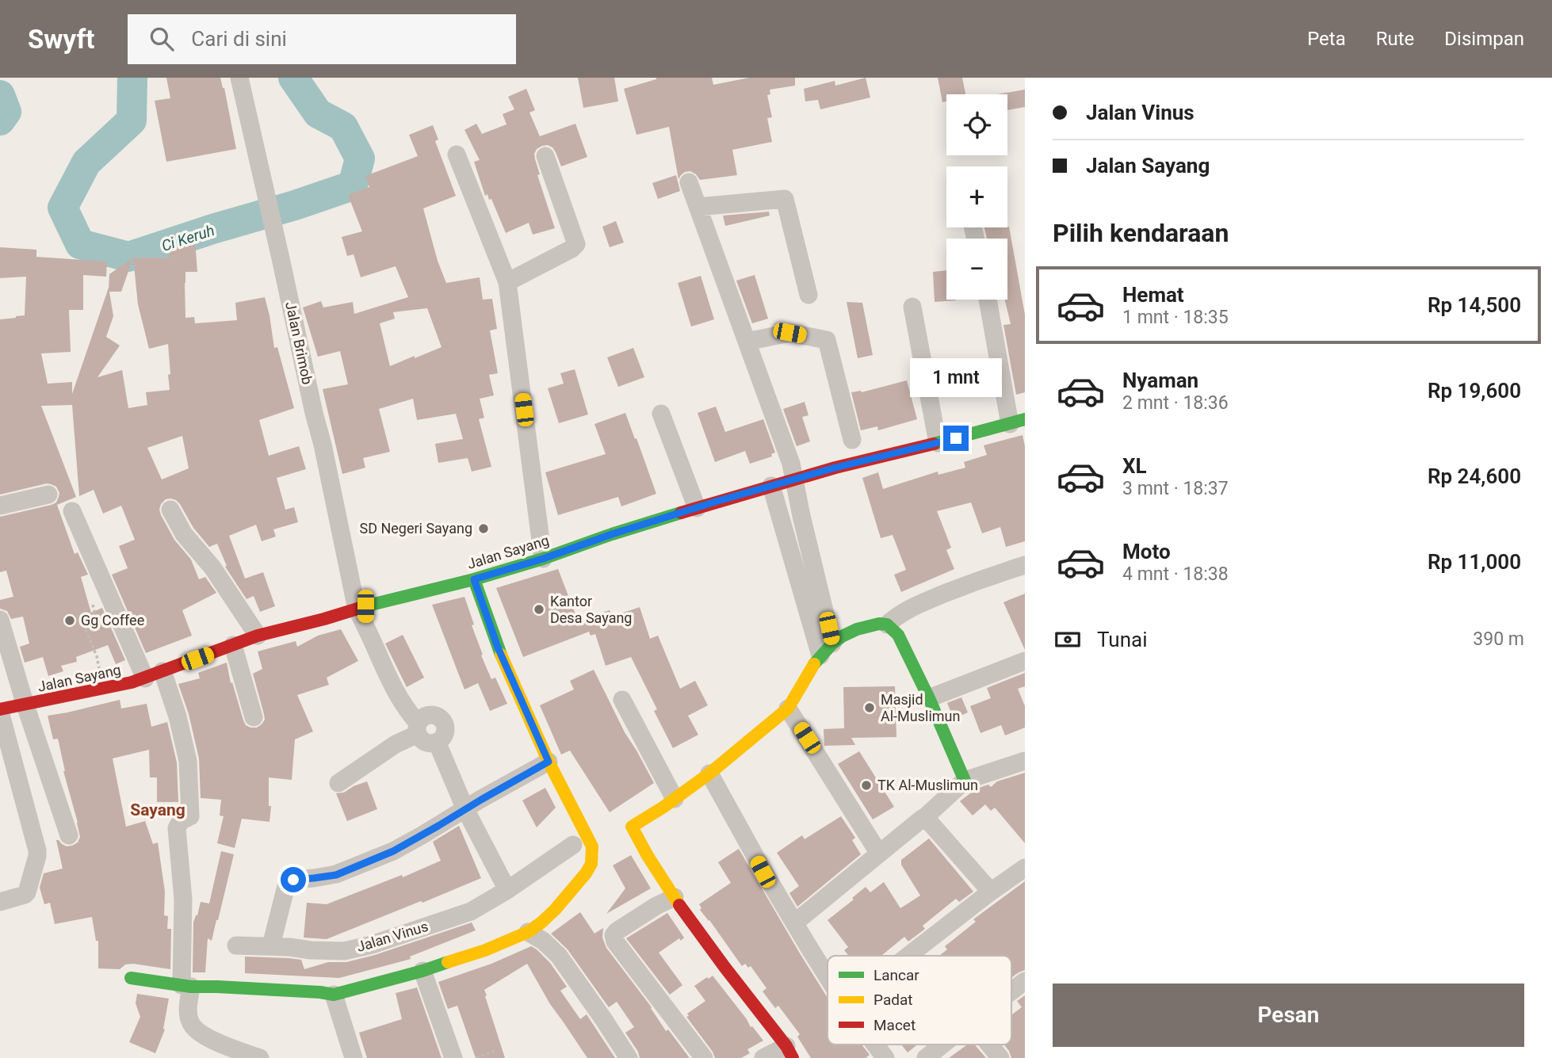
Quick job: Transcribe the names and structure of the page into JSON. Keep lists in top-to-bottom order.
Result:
{
  "streets": {
    "street": ["Jalan Brimob", "Jalan Sayang", "Jalan Vinus"]
  },
  "crossings": [
    ["Jalan Brimob", "Jalan Sayang"]
  ],
  "districts": ["Sayang"],
  "water": ["Ci Keruh"],
  "places": [
    "SD Negeri Sayang",
    "Kantor Desa Sayang",
    "Gg Coffee",
    "Masjid Al-Muslimun",
    "TK Al-Muslimun"
  ],
  "legend": ["Lancar", "Padat", "Macet"],
  "page": {
    "header": "Swyft",
    "search": "Cari di sini",
    "nav": ["Peta", "Rute", "Disimpan"],
    "banner": ["Jalan Vinus", "Jalan Sayang"],
    "map_buttons": ["+", "−"],
    "heading": "Pilih kendaraan",
    "list": [
      {
        "name": "Hemat",
        "note": "1 mnt · 18:35",
        "value": "Rp 14,500"
      },
      {
        "name": "Nyaman",
        "note": "2 mnt · 18:36",
        "value": "Rp 19,600"
      },
      {
        "name": "XL",
        "note": "3 mnt · 18:37",
        "value": "Rp 24,600"
      },
      {
        "name": "Moto",
        "note": "4 mnt · 18:38",
        "value": "Rp 11,000"
      }
    ],
    "bubble": "1 mnt",
    "pay": ["Tunai", "390 m"],
    "buttons": "Pesan"
  }
}
